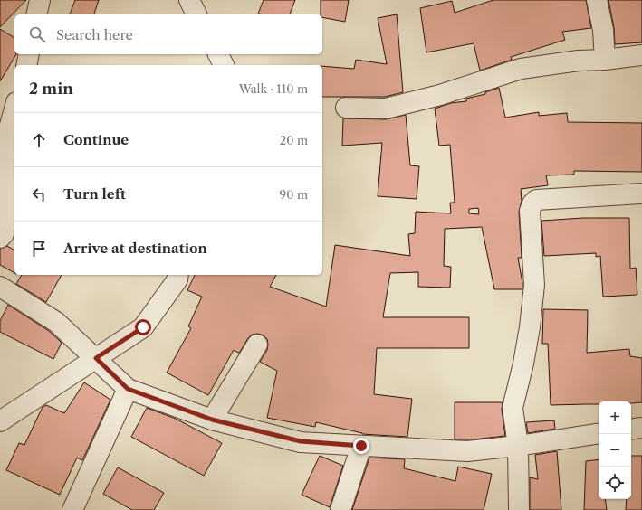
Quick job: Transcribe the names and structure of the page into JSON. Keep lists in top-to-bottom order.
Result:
{
  "page": {
    "search": "Search here",
    "heading": ["2 min", "Walk · 110 m"],
    "list": [
      ["Continue", "20 m"],
      ["Turn left", "90 m"],
      "Arrive at destination"
    ],
    "map_buttons": ["+", "−"]
  }
}
